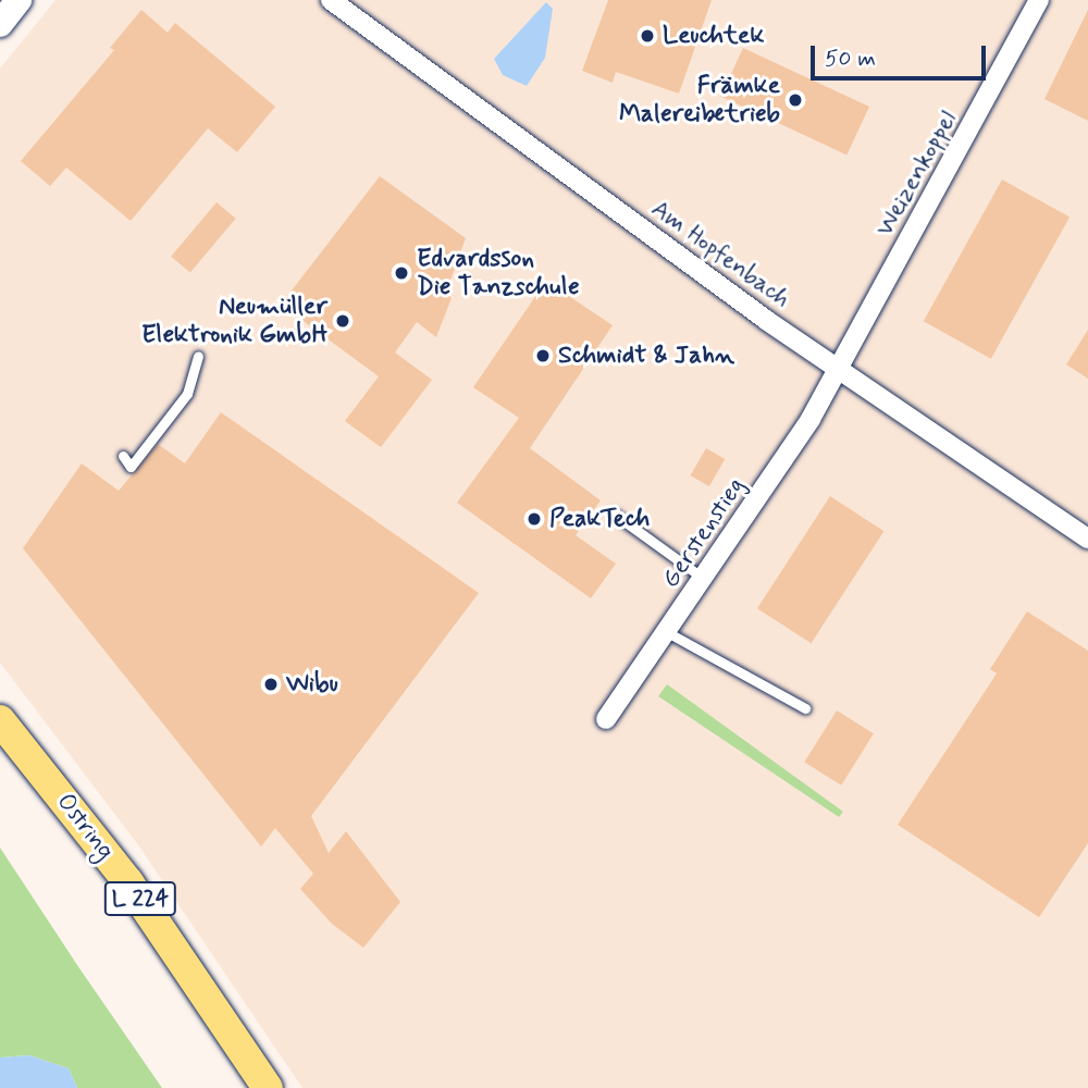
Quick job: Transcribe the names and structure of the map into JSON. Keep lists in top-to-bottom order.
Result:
{
  "streets": {
    "main road": ["Ostring", "L 224"],
    "street": ["Weizenkoppel", "Am Hopfenbach", "Gerstenstieg"]
  },
  "crossings": [
    ["Weizenkoppel", "Am Hopfenbach"],
    ["Weizenkoppel", "Gerstenstieg"],
    ["Am Hopfenbach", "Gerstenstieg"]
  ],
  "places": [
    "Leuchtek",
    "Främke Malereibetrieb",
    "Edvardsson Die Tanzschule",
    "Neumüller Elektronik GmbH",
    "Schmidt & Jahn",
    "PeakTech",
    "Wibu"
  ],
  "scale_bar": "50 m"
}
